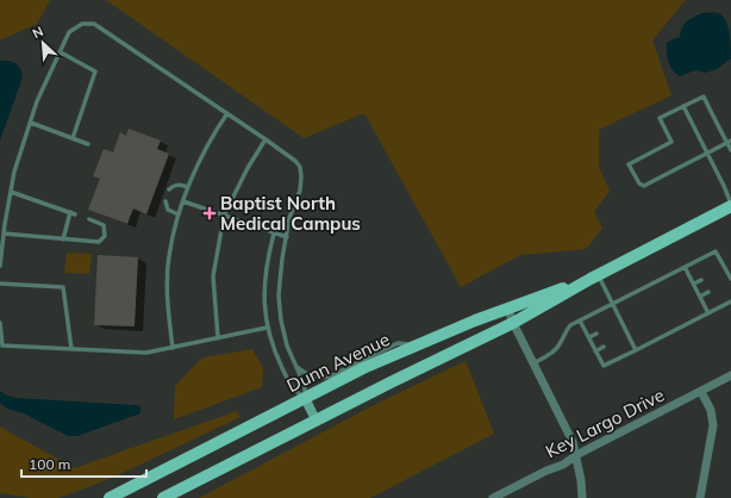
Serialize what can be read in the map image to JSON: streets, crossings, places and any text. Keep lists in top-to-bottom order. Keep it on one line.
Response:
{"streets":{"main road":["Dunn Avenue"],"street":["Key Largo Drive"]},"places":{"health":["Baptist North Medical Campus"]},"scale_bar":"100 m","north":"top left"}
